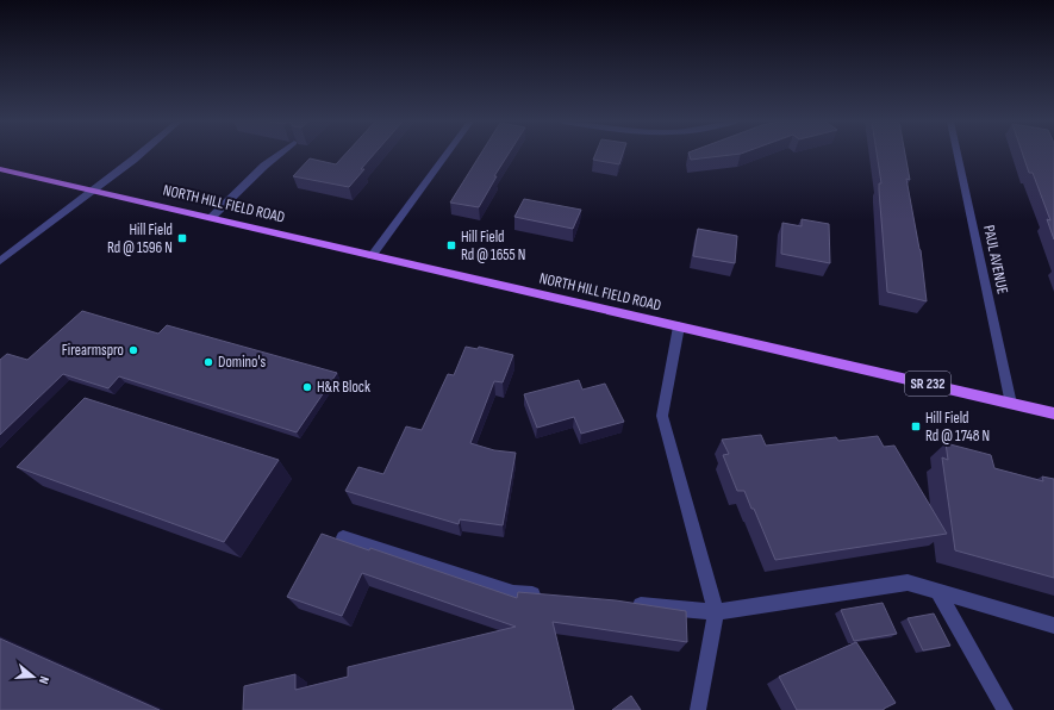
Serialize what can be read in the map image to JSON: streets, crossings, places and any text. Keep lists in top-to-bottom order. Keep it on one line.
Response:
{"streets":{"main road":["NORTH HILL FIELD ROAD","SR 232"],"street":["PAUL AVENUE"]},"crossings":[["NORTH HILL FIELD ROAD","PAUL AVENUE"]],"places":{"transit":["Hill Field Rd @ 1596 N","Hill Field Rd @ 1655 N","Hill Field Rd @ 1748 N"],"other":["Firearmspro","Domino's","H&R Block"]},"north":"right"}
